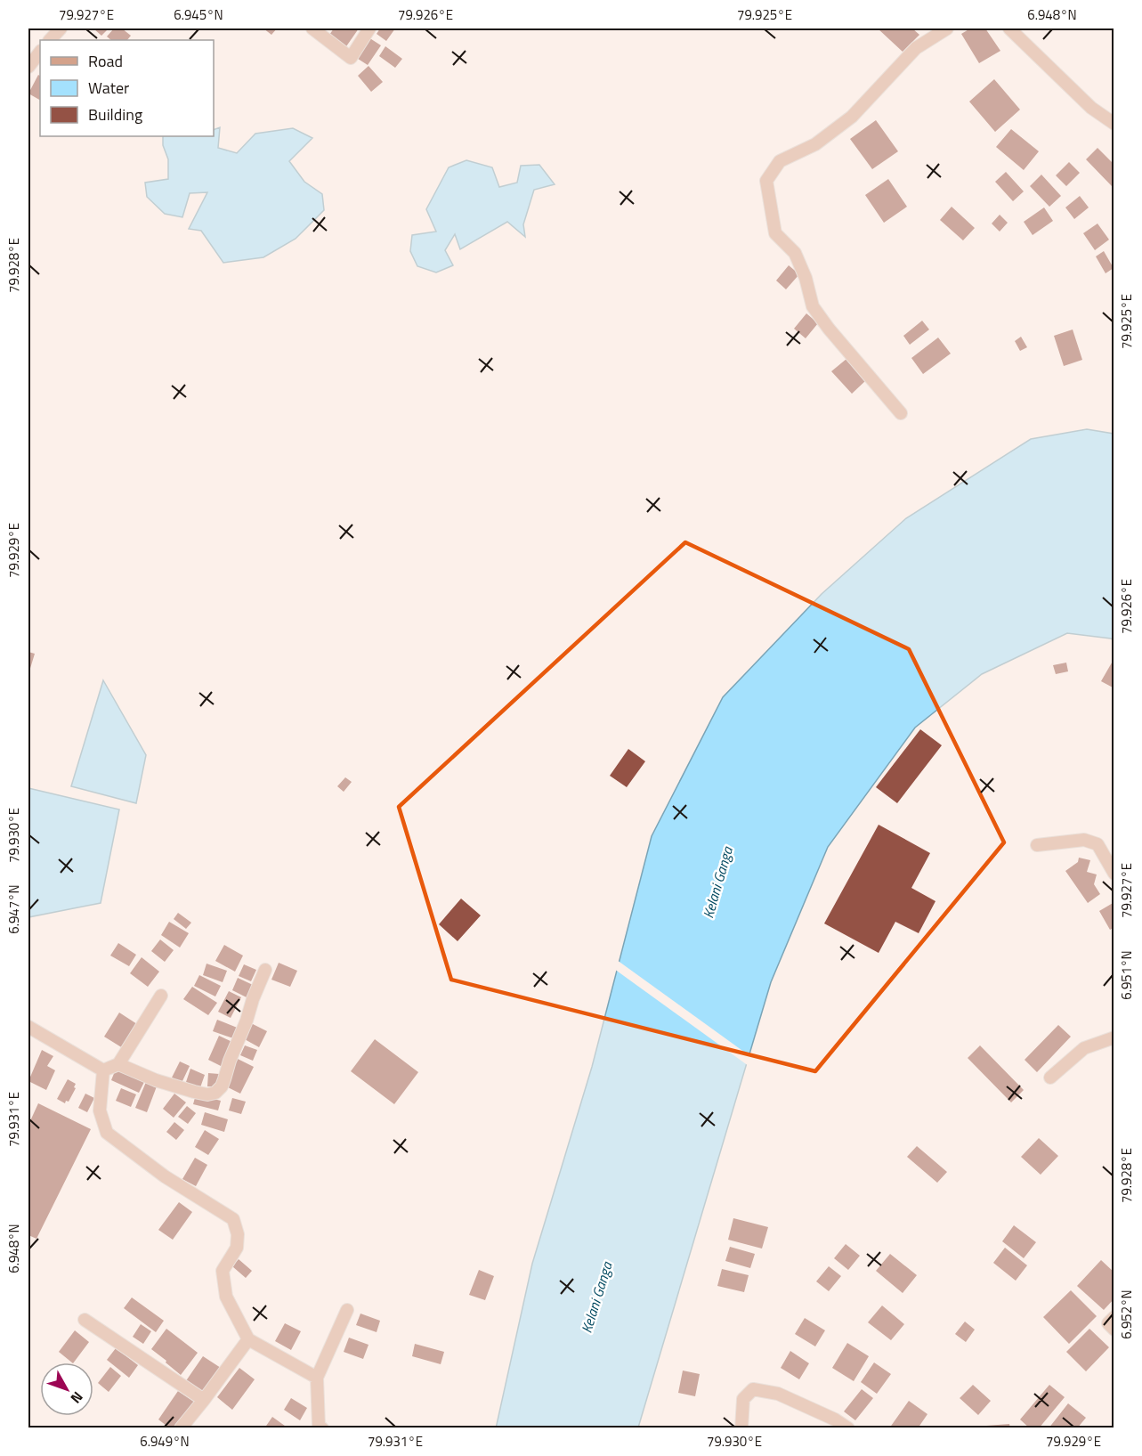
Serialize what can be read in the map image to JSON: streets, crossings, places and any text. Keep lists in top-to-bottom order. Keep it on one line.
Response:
{"water":["Kelani Ganga"],"legend":["Road","Water","Building"],"north":"bottom right","coordinates":["79.927°E","6.945°N","79.926°E","79.925°E","6.948°N","79.928°E","79.929°E","79.930°E","6.947°N","6.951°N","79.931°E","6.952°N","6.949°N"]}
